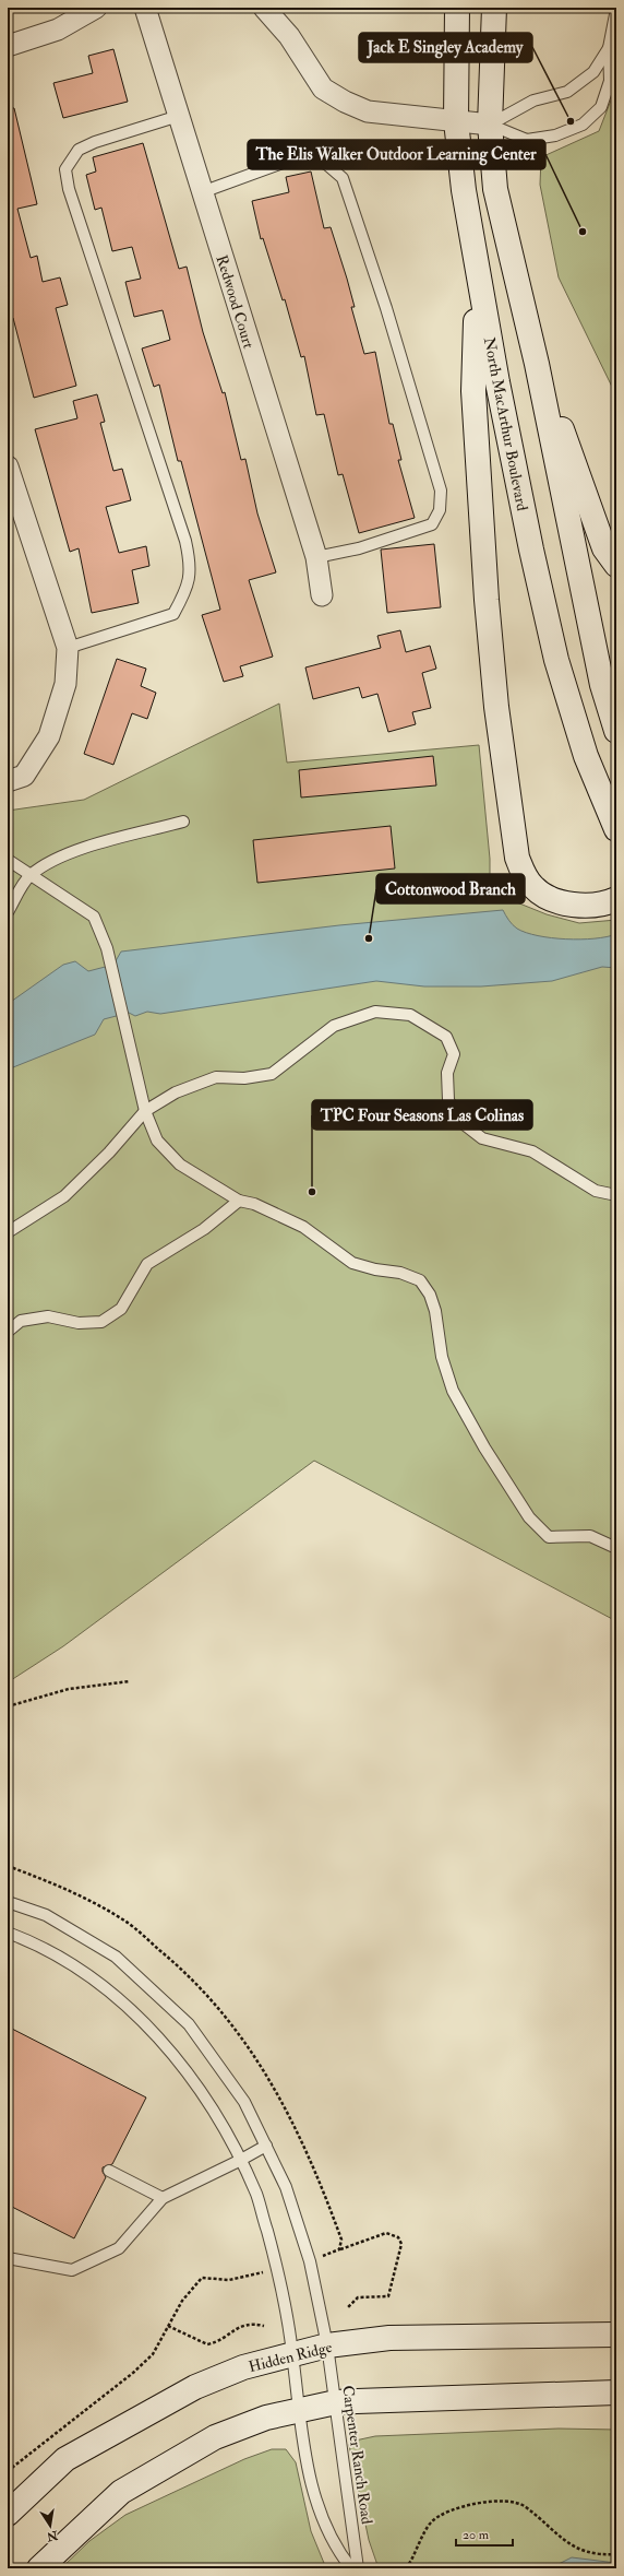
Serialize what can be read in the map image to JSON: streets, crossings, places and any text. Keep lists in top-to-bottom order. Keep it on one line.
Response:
{"streets":{"main road":["North MacArthur Boulevard","Hidden Ridge"],"street":["Redwood Court"],"lane":["Carpenter Ranch Road"]},"crossings":[["Hidden Ridge","Carpenter Ranch Road"]],"places":["Jack E Singley Academy","The Elis Walker Outdoor Learning Center","Cottonwood Branch","TPC Four Seasons Las Colinas"],"scale_bar":"20 m","north":"bottom"}
